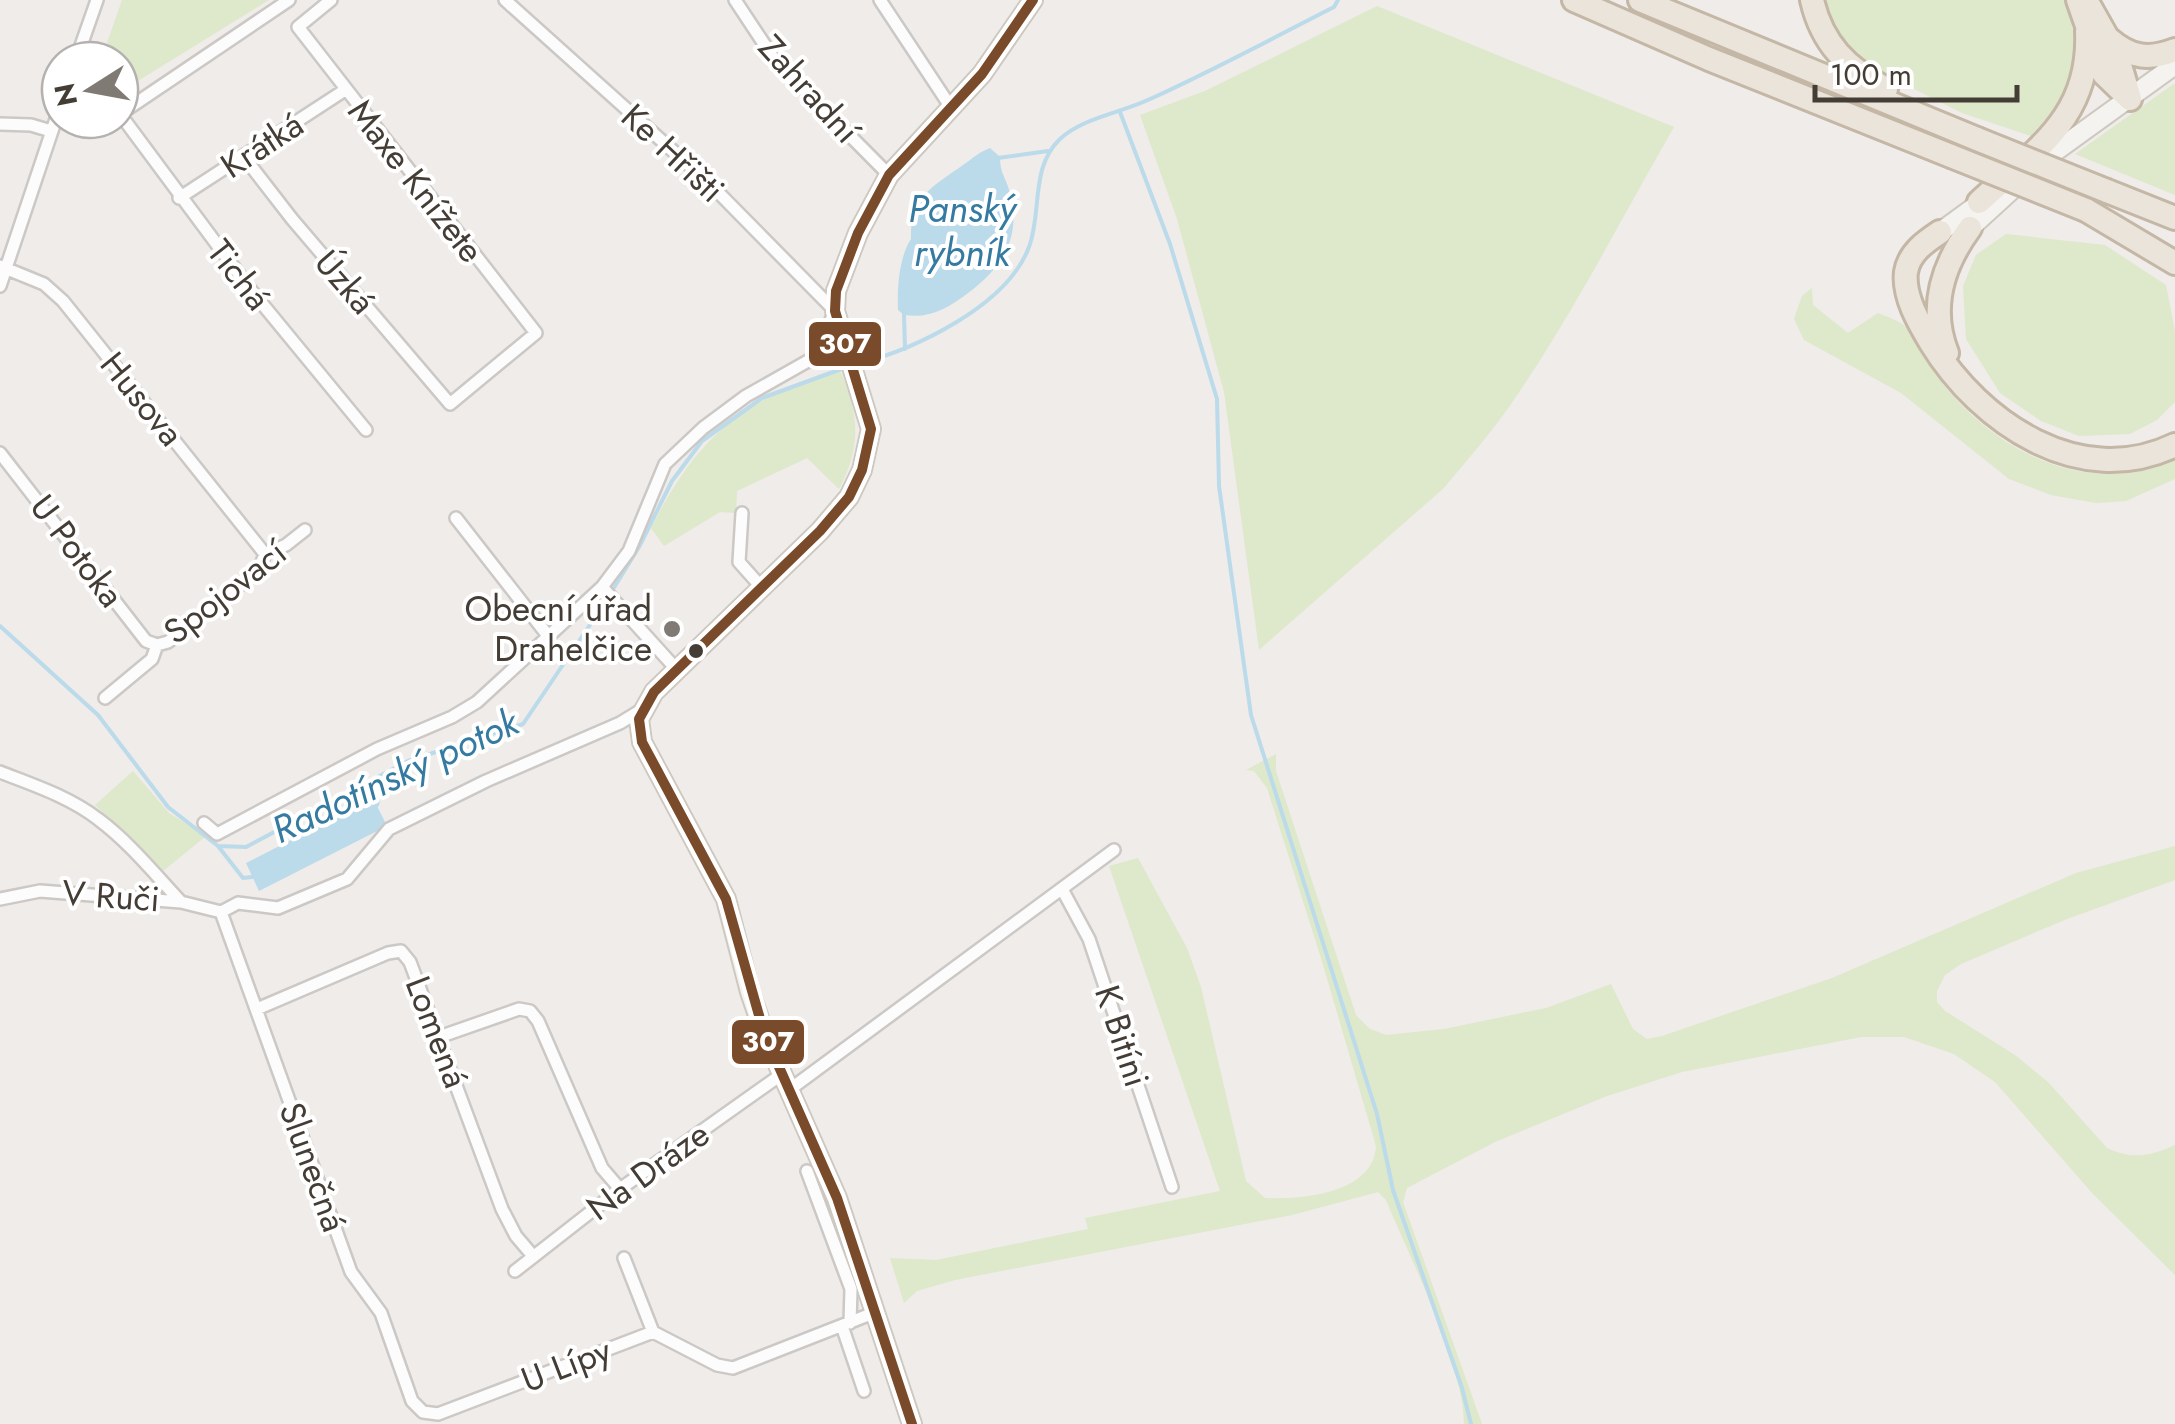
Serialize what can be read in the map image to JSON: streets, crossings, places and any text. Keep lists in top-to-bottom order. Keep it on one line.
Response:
{"streets":{"street":["Zahradní","Krátká","Ke Hřišti","Maxe Knížete","Tichá","Úzká","Husova","U Potoka","Spojovací","V Ruči","Lomená","K Bitíni","Slunečná","Na Dráze","U Lípy"]},"crossings":[["Krátká","Maxe Knížete"],["Krátká","Tichá"],["Krátká","Úzká"],["Maxe Knížete","Úzká"],["Husova","Spojovací"],["U Potoka","Spojovací"],["V Ruči","Slunečná"],["Lomená","Slunečná"],["Lomená","Na Dráze"],["K Bitíni","Na Dráze"],["Slunečná","U Lípy"]],"water":["Panský rybník","Radotínský potok"],"places":["Obecní úřad Drahelčice"],"lines":["transit line 307"],"scale_bar":"100 m","north":"left"}
